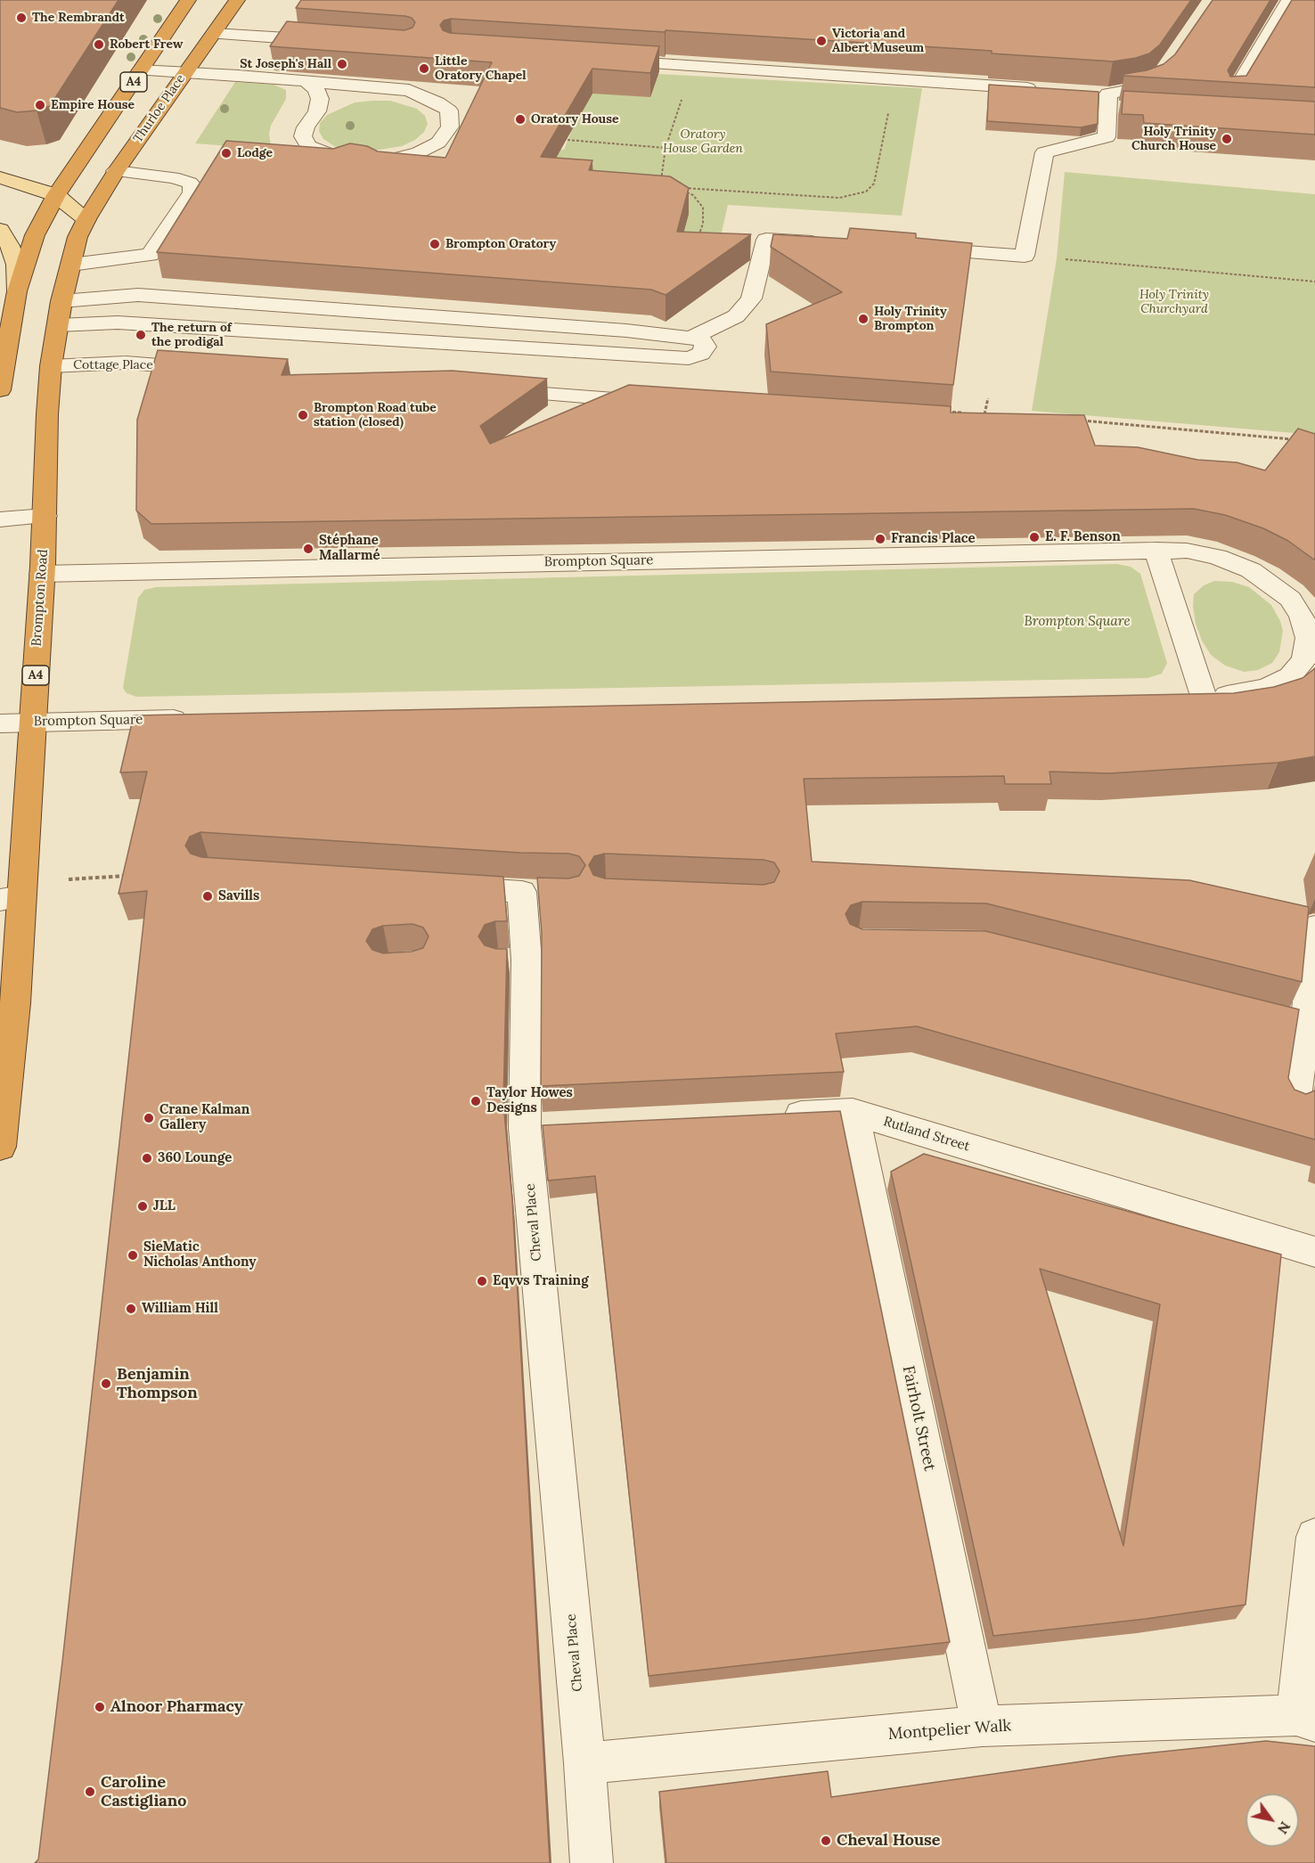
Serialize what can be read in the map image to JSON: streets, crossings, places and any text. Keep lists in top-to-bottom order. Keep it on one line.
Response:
{"streets":{"highway":["A4","Thurloe Place","Brompton Road"],"street":["Cottage Place","Brompton Square","Rutland Street","Cheval Place","Fairholt Street","Montpelier Walk"]},"crossings":[["Thurloe Place","Brompton Road"],["Cottage Place","Brompton Road"],["Brompton Square","Brompton Road"],["Rutland Street","Fairholt Street"],["Cheval Place","Montpelier Walk"],["Fairholt Street","Montpelier Walk"]],"parks":["Oratory House Garden","Holy Trinity Churchyard","Brompton Square"],"places":["The Rembrandt","Victoria and Albert Museum","Robert Frew","St Joseph's Hall","Little Oratory Chapel","Empire House","Oratory House","Holy Trinity Church House","Lodge","Brompton Oratory","Holy Trinity Brompton","The return of the prodigal","Brompton Road tube station (closed)","E. F. Benson","Francis Place","Stéphane Mallarmé","Savills","Taylor Howes Designs","Crane Kalman Gallery","360 Lounge","JLL","SieMatic Nicholas Anthony","Eqvvs Training","William Hill","Benjamin Thompson","Alnoor Pharmacy","Caroline Castigliano","Cheval House"],"north":"bottom right"}
